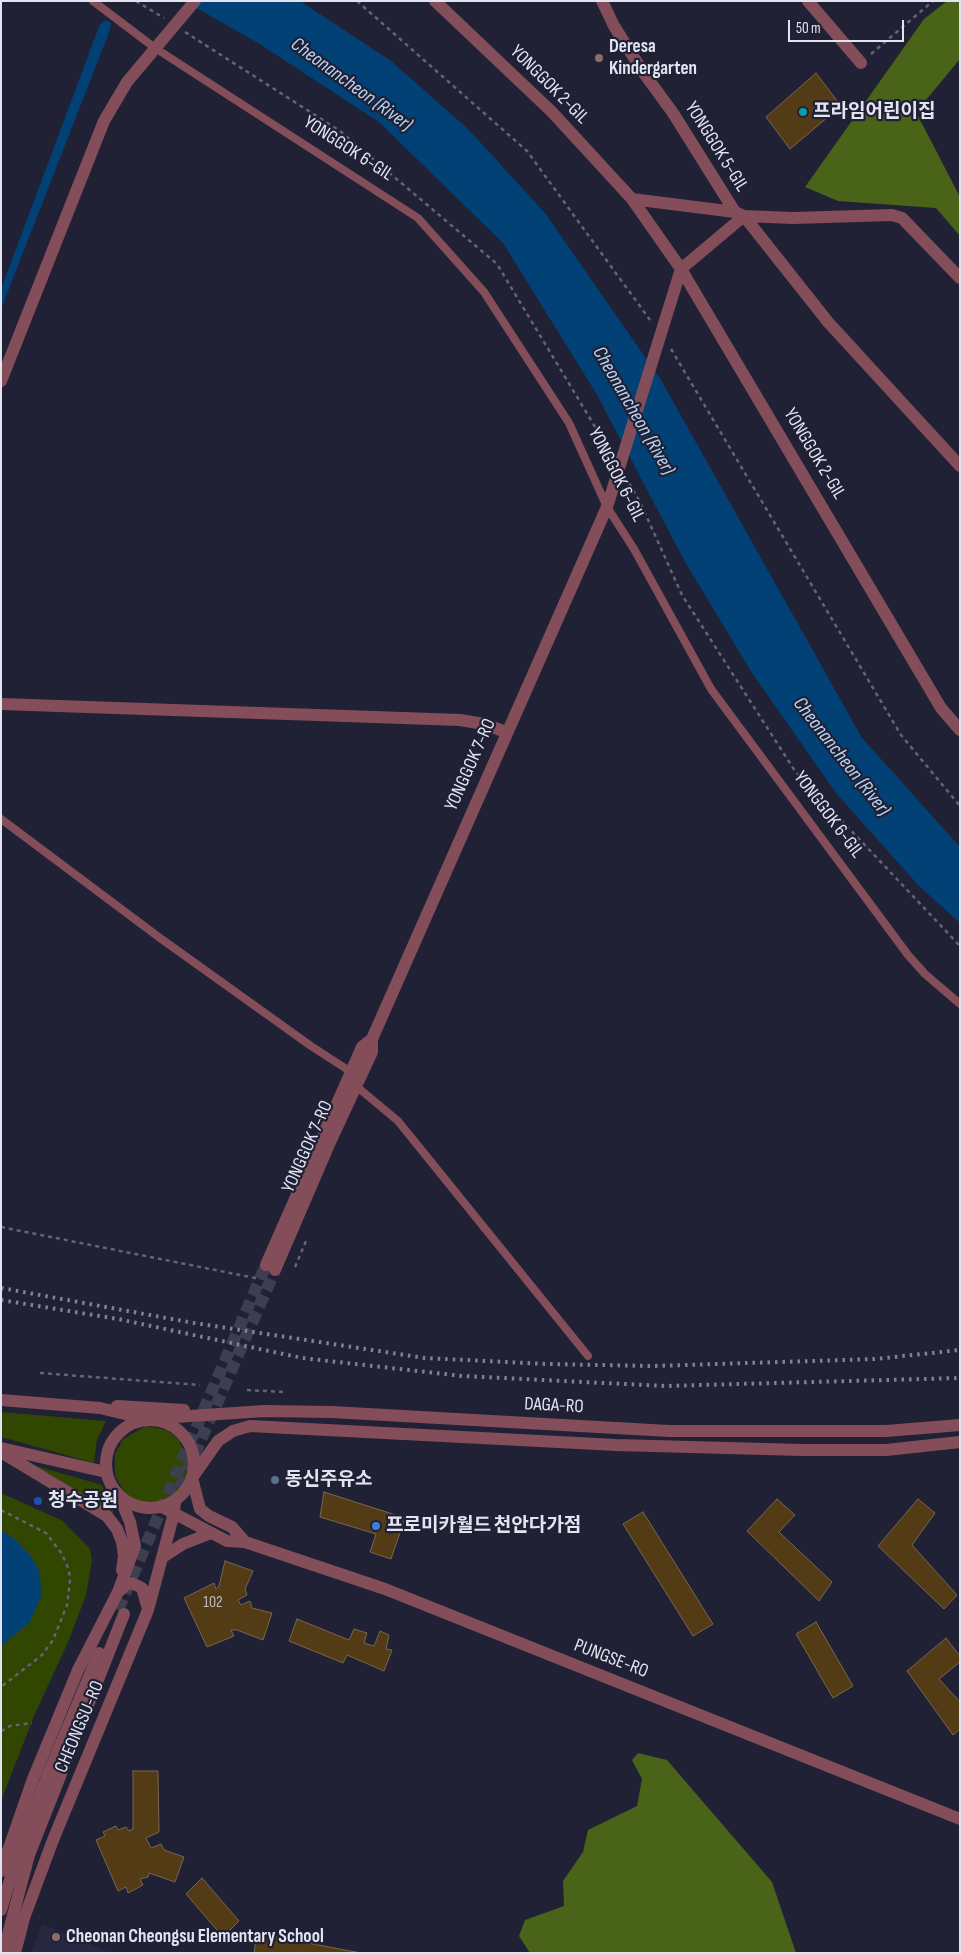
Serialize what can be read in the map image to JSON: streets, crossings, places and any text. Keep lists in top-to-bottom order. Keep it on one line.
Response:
{"streets":{"street":["YONGGOK 2-GIL","YONGGOK 5-GIL","YONGGOK 7-RO","DAGA-RO","PUNGSE-RO","CHEONGSU-RO"],"lane":["YONGGOK 6-GIL"]},"crossings":[["YONGGOK 2-GIL","YONGGOK 7-RO"],["YONGGOK 6-GIL","YONGGOK 7-RO"],["DAGA-RO","PUNGSE-RO"],["DAGA-RO","CHEONGSU-RO"],["PUNGSE-RO","CHEONGSU-RO"]],"water":["Cheonancheon (River)"],"places":["Deresa Kindergarten","프라임어린이집","동신주유소","청수공원","프로미카월드 천안다가점","Cheonan Cheongsu Elementary School"],"house_numbers":["102"],"scale_bar":"50 m"}
